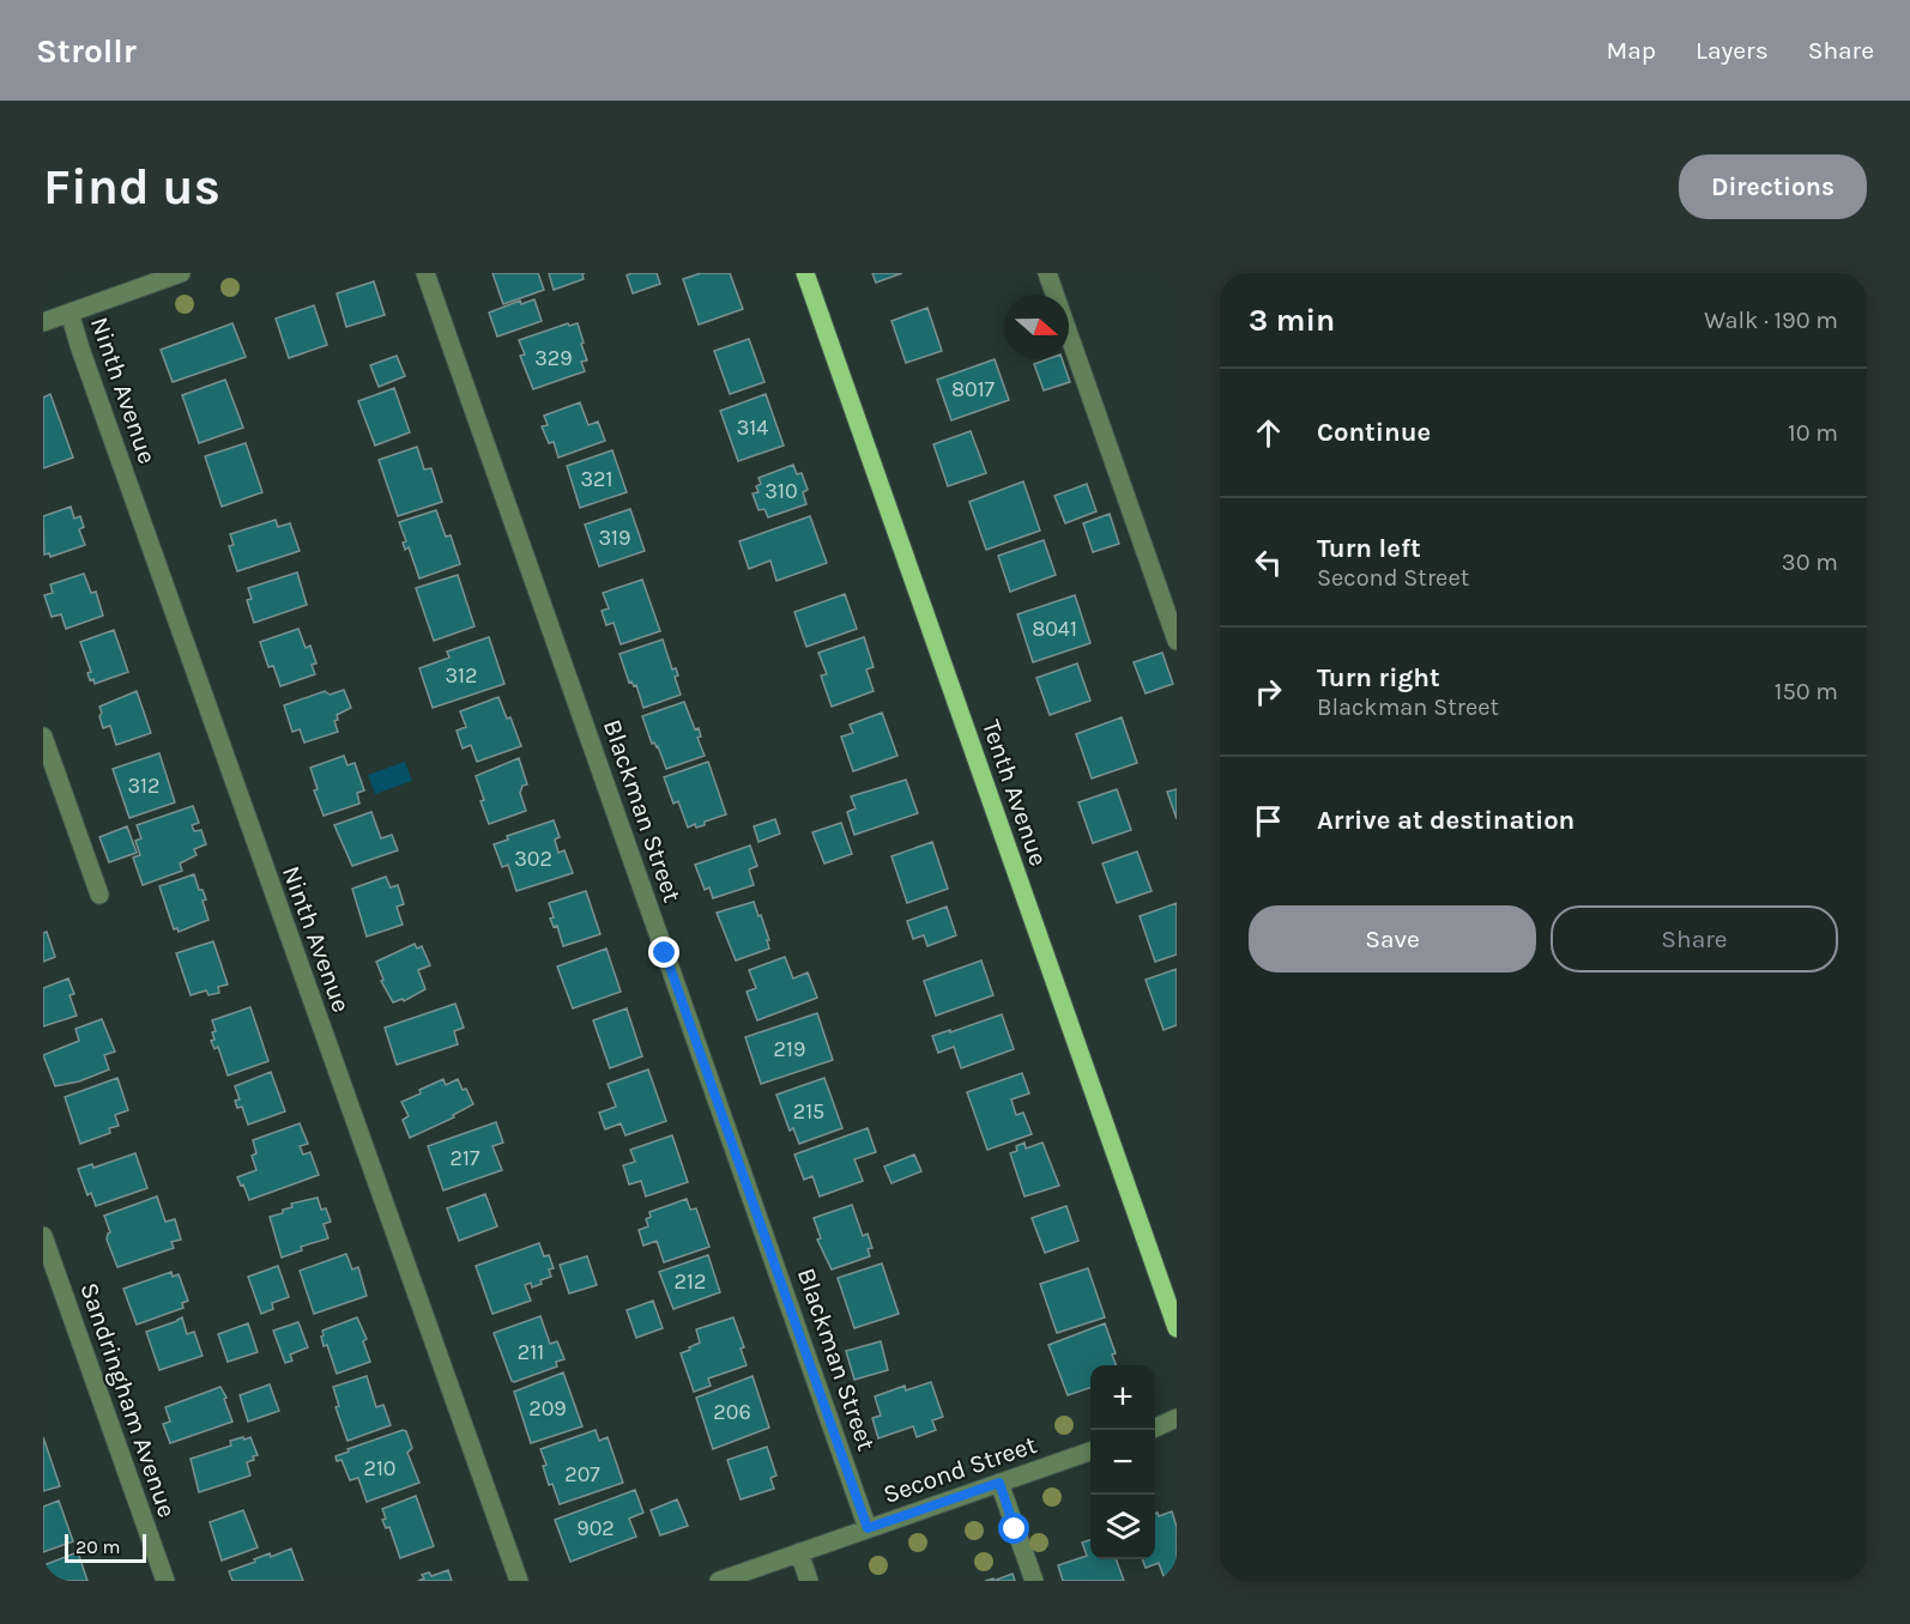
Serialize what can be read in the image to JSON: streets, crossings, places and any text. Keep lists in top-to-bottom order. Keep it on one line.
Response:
{"streets":{"main road":["Tenth Avenue"],"street":["Ninth Avenue","Blackman Street","Sandringham Avenue","Second Street"]},"crossings":[["Blackman Street","Second Street"]],"house_numbers":["329","8017","314","321","310","319","8041","312","312","302","219","215","217","212","211","209","206","210","207","902"],"scale_bar":"20 m","north":"right","page":{"header":"Strollr","nav":["Map","Layers","Share"],"buttons":["Directions",["Save","Share"]],"title":"Find us","heading":["3 min","Walk · 190 m"],"list":[["Continue","10 m"],["Turn left","Second Street","30 m"],["Turn right","Blackman Street","150 m"],"Arrive at destination"],"map_buttons":["+","−"],"scale":"20 m"}}
